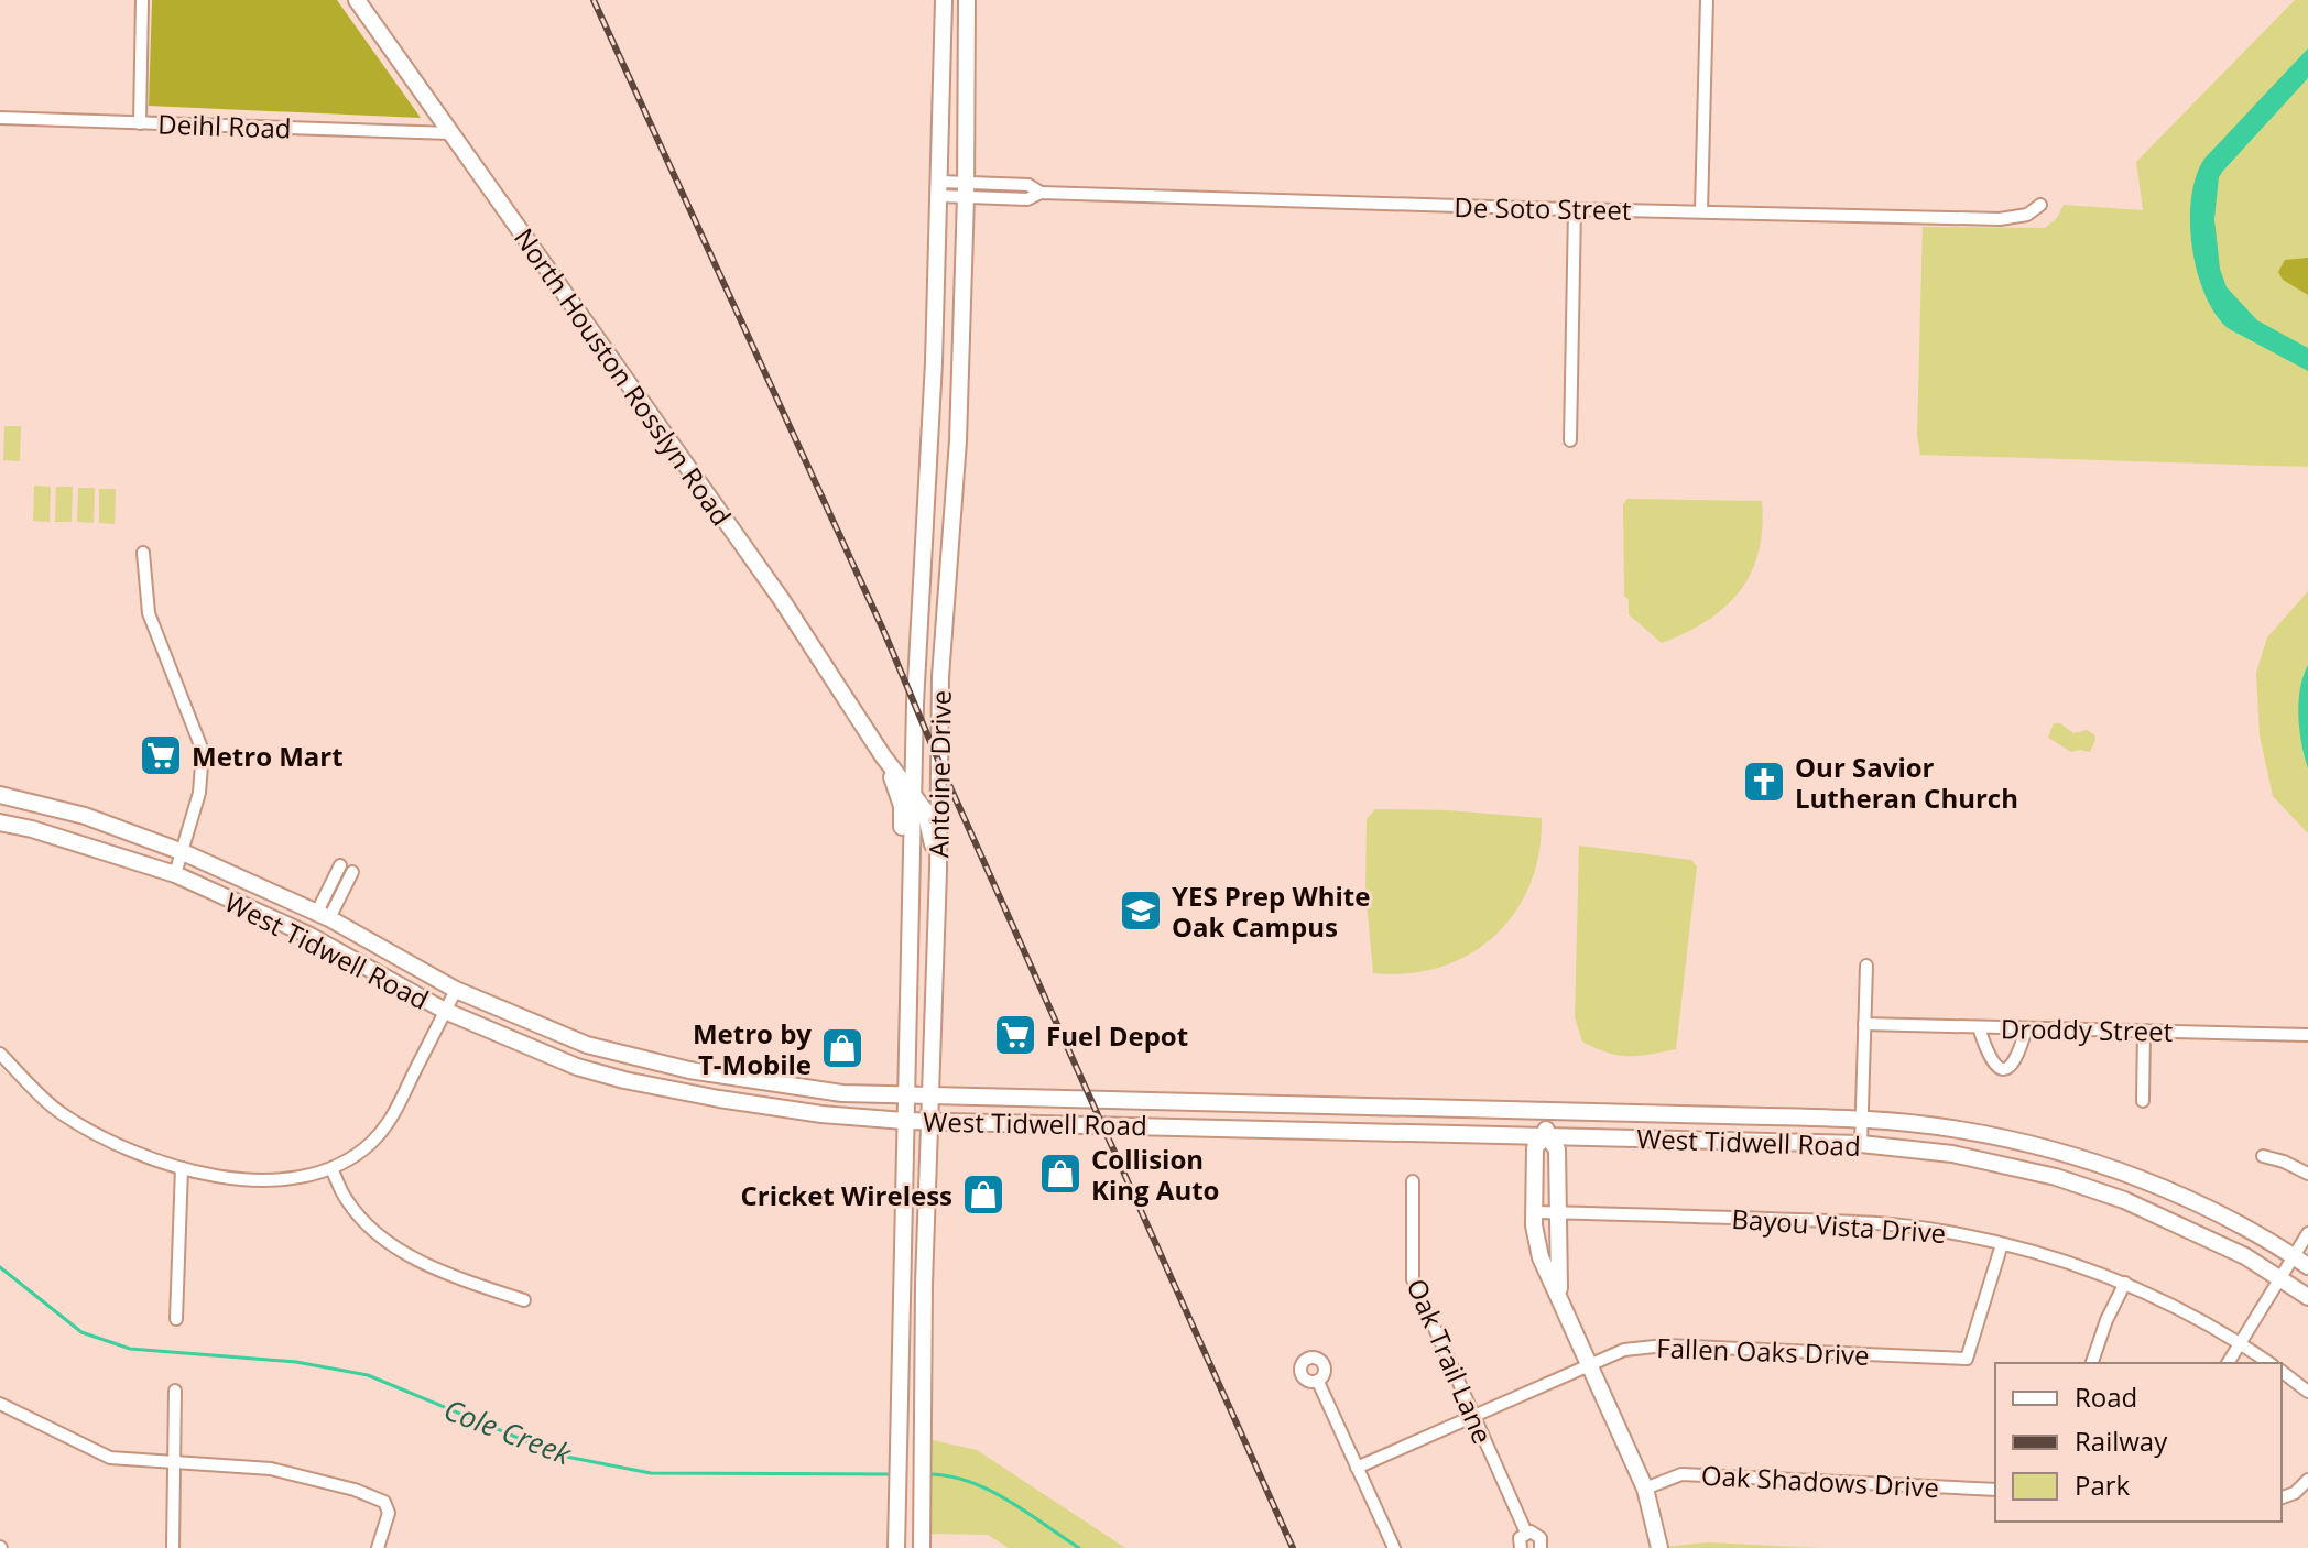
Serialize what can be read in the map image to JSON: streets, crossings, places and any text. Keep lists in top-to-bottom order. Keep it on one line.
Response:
{"streets":{"main road":["North Houston Rosslyn Road","Antoine Drive","West Tidwell Road"],"street":["Deihl Road","De Soto Street","Droddy Street","Bayou Vista Drive","Fallen Oaks Drive","Oak Trail Lane","Oak Shadows Drive"]},"crossings":[["Deihl Road","North Houston Rosslyn Road"],["De Soto Street","Antoine Drive"],["North Houston Rosslyn Road","Antoine Drive"],["Antoine Drive","West Tidwell Road"],["Bayou Vista Drive","Fallen Oaks Drive"],["Fallen Oaks Drive","Oak Trail Lane"]],"water":["Cole Creek"],"places":{"supermarket":["Metro Mart","Fuel Depot"],"church":["Our Savior Lutheran Church"],"school or university":["YES Prep White Oak Campus"],"shop":["Metro by T-Mobile","Collision King Auto","Cricket Wireless"]},"legend":["Road","Railway","Park"]}
